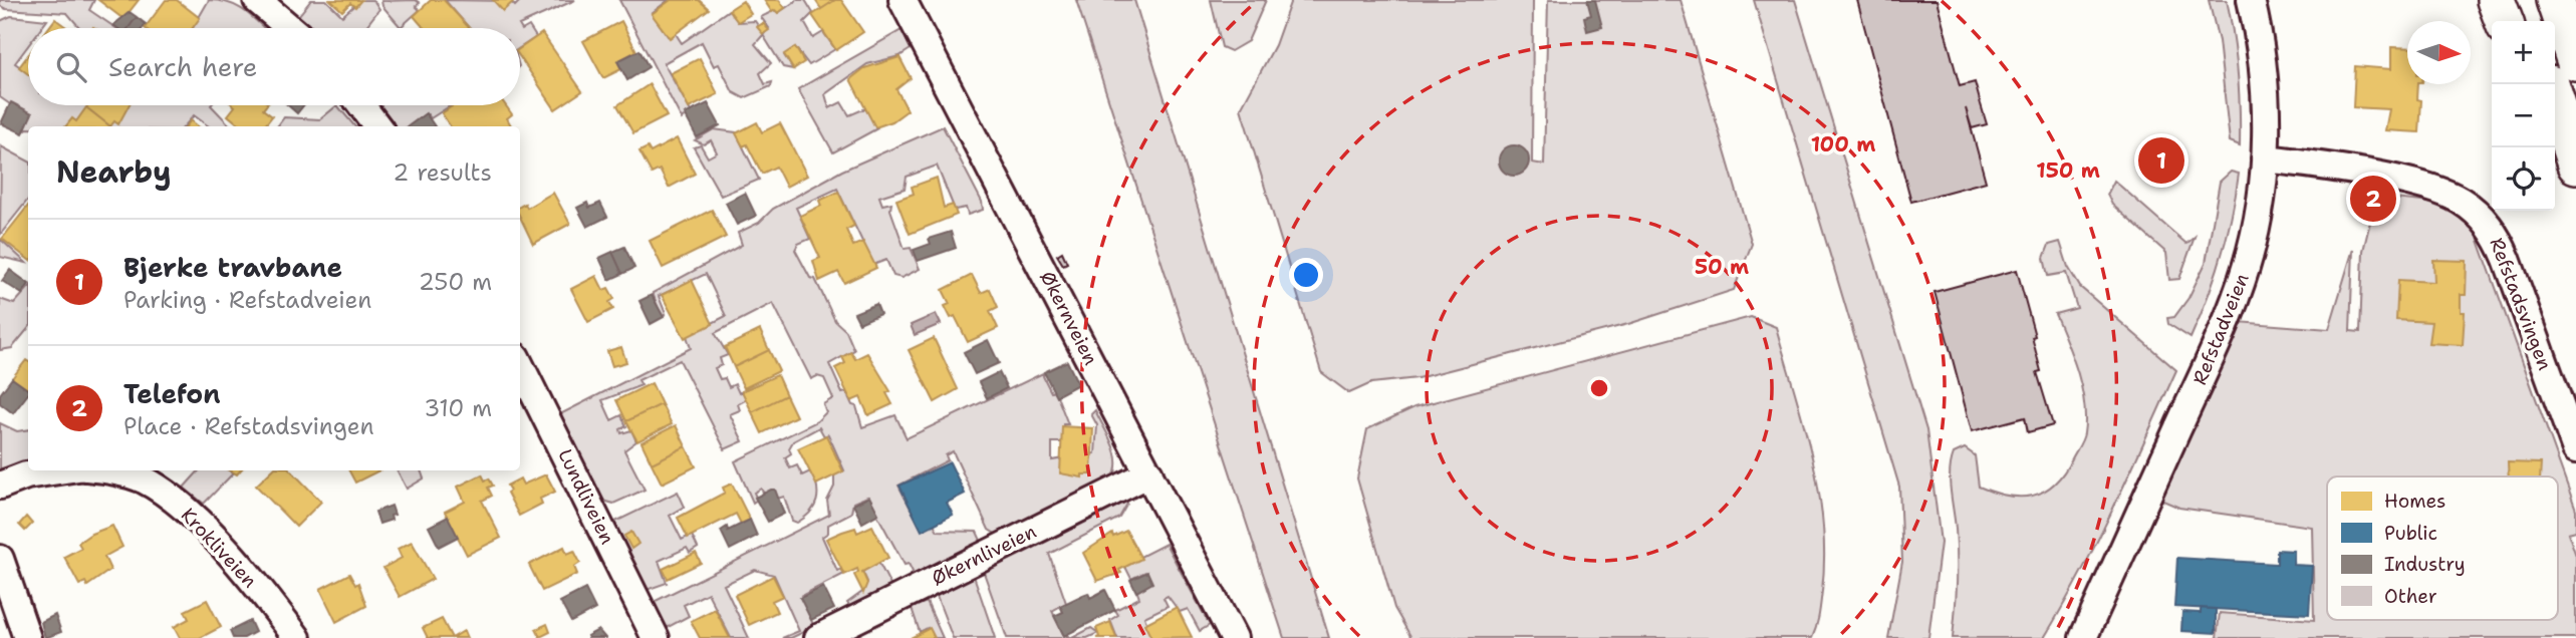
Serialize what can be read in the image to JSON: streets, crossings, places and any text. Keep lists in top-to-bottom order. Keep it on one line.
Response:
{"streets":{"street":["Refstadsvingen","Økernveien","Refstadveien","Lundliveien","Krokliveien","Økernliveien"]},"crossings":[["Refstadsvingen","Refstadveien"],["Økernveien","Økernliveien"]],"legend":["Homes","Public","Industry","Other"],"north":"right","page":{"map_buttons":["+","−"],"search":"Search here","heading":["Nearby","2 results"],"pins":["1","2"],"list":[{"mark":"1","name":"Bjerke travbane","note":"Parking · Refstadveien","value":"250 m"},{"mark":"2","name":"Telefon","note":"Place · Refstadsvingen","value":"310 m"}]},"rings":["100 m","150 m","50 m"]}
